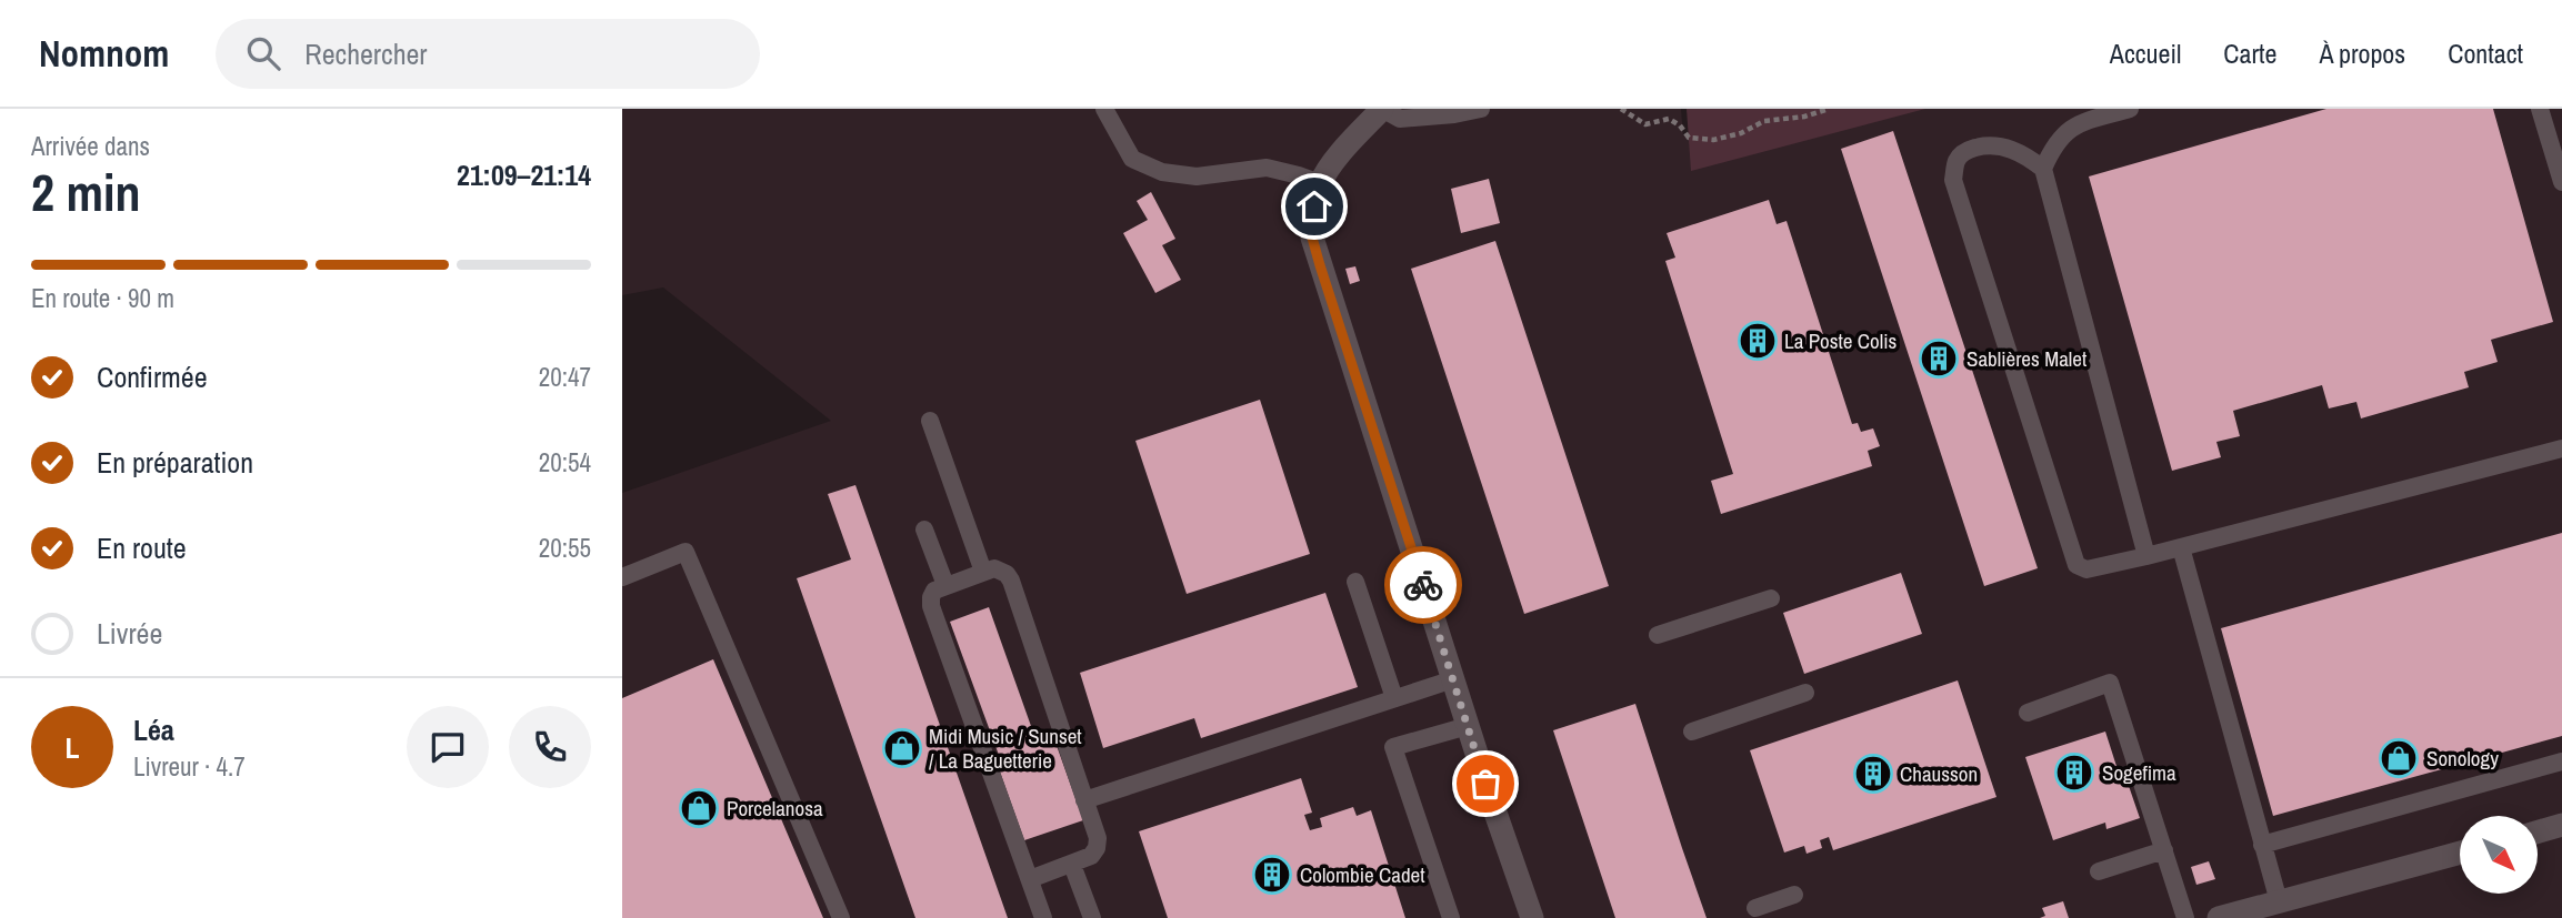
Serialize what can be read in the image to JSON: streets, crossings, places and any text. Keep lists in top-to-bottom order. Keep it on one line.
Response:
{"places":{"building":["La Poste Colis","Sablières Malet","Sogefima","Chausson","Colombie Cadet"],"shop":["Midi Music / Sunset / La Baguetterie","Sonology","Porcelanosa"]},"north":"bottom right","page":{"header":"Nomnom","search":"Rechercher","nav":["Accueil","Carte","À propos","Contact"],"heading":["2 min","Arrivée dans","21:09–21:14"],"panel":["Léa","Livreur · 4.7"],"bar":"En route · 90 m","list":[["Confirmée","20:47"],["En préparation","20:54"],["En route","20:55"],"Livrée"],"round":"L"}}
